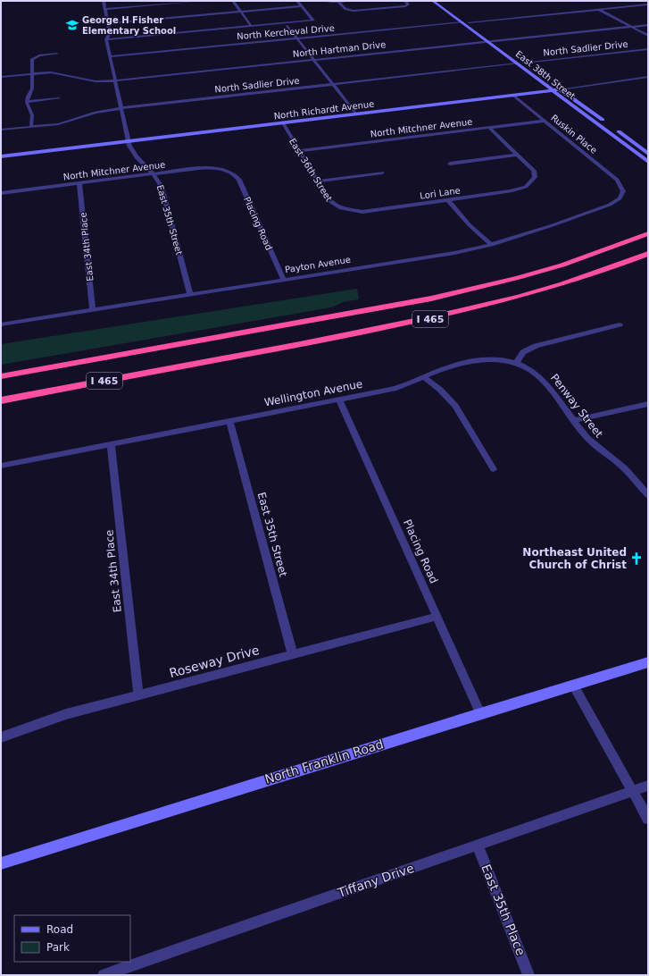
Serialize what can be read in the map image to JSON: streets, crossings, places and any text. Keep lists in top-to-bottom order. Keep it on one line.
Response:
{"streets":{"highway":["I 465"],"main road":["East 38th Street","North Richardt Avenue","North Franklin Road"],"street":["North Kercheval Drive","North Sadlier Drive","North Hartman Drive","North Mitchner Avenue","Ruskin Place","East 36th Street","Lori Lane","East 35th Street","Placing Road","East 34th Place","Payton Avenue","Wellington Avenue","Penway Street","Roseway Drive","Tiffany Drive","East 35th Place"]},"crossings":[["North Kercheval Drive","East 38th Street"],["North Kercheval Drive","East 35th Street"],["North Sadlier Drive","East 38th Street"],["North Sadlier Drive","East 35th Street"],["North Hartman Drive","East 38th Street"],["North Hartman Drive","East 35th Street"],["East 38th Street","North Richardt Avenue"],["North Richardt Avenue","Ruskin Place"],["North Richardt Avenue","East 36th Street"],["North Richardt Avenue","East 35th Street"],["North Mitchner Avenue","Ruskin Place"],["North Mitchner Avenue","East 36th Street"],["North Mitchner Avenue","East 35th Street"],["North Mitchner Avenue","Placing Road"],["North Mitchner Avenue","East 34th Place"],["Ruskin Place","Payton Avenue"],["East 36th Street","Lori Lane"],["East 35th Street","Payton Avenue"],["East 35th Street","Wellington Avenue"],["East 35th Street","Roseway Drive"],["Placing Road","Payton Avenue"],["Placing Road","Wellington Avenue"],["Placing Road","Roseway Drive"],["Placing Road","North Franklin Road"],["East 34th Place","Payton Avenue"],["East 34th Place","Wellington Avenue"],["East 34th Place","Roseway Drive"],["Wellington Avenue","Penway Street"],["Tiffany Drive","East 35th Place"]],"places":{"school or university":["George H Fisher Elementary School"],"church":["Northeast United Church of Christ"]},"legend":["Road","Park"]}
